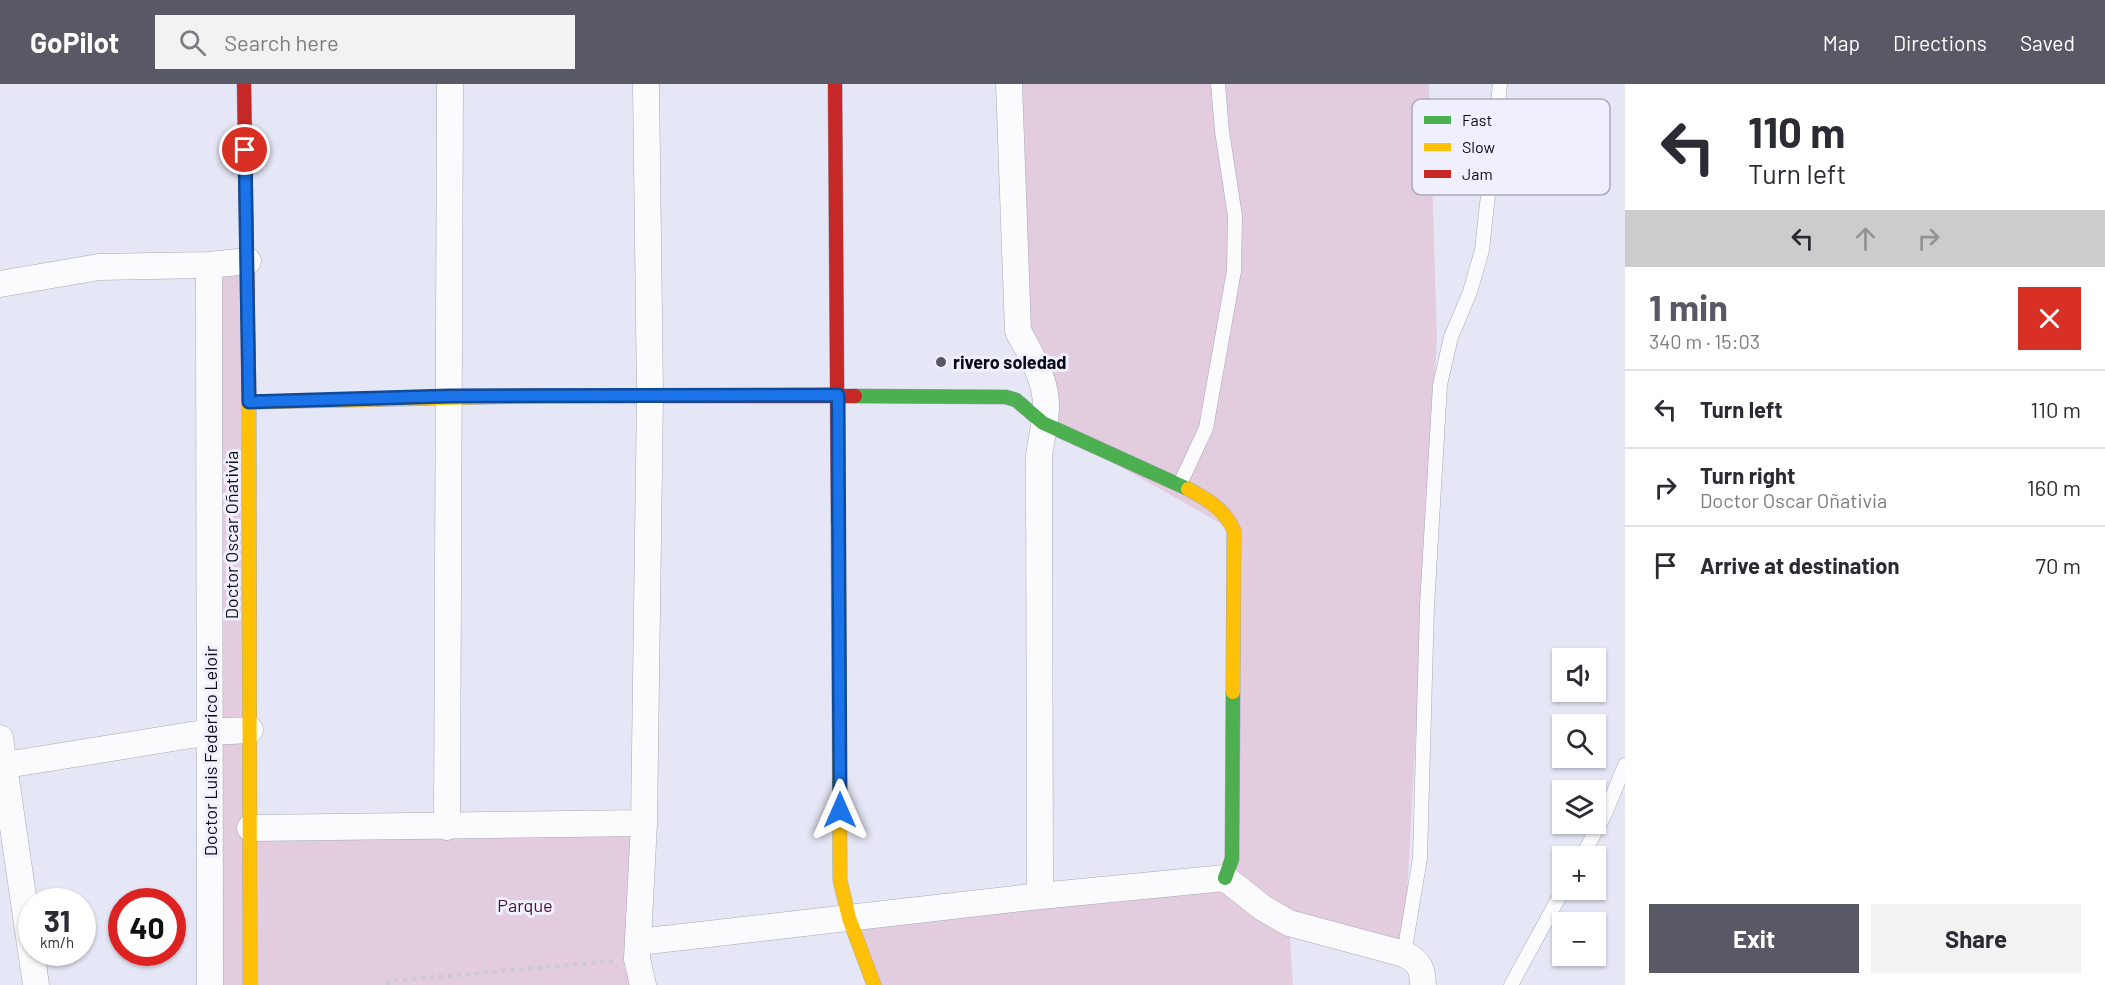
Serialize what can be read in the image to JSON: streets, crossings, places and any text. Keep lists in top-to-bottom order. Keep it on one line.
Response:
{"streets":{"street":["Doctor Oscar Oñativia","Doctor Luis Federico Leloir"]},"parks":["Parque"],"places":["rivero soledad"],"legend":["Fast","Slow","Jam"],"page":{"header":"GoPilot","search":"Search here","nav":["Map","Directions","Saved"],"turn":["110 m","Turn left"],"heading":["1 min","340 m · 15:03"],"list":[{"name":"Turn left","value":"110 m"},{"name":"Turn right","note":"Doctor Oscar Oñativia","value":"160 m"},{"name":"Arrive at destination","value":"70 m"}],"map_buttons":["+","−"],"speed":"31 km/h","limit":"40","buttons":["Exit","Share"]}}
